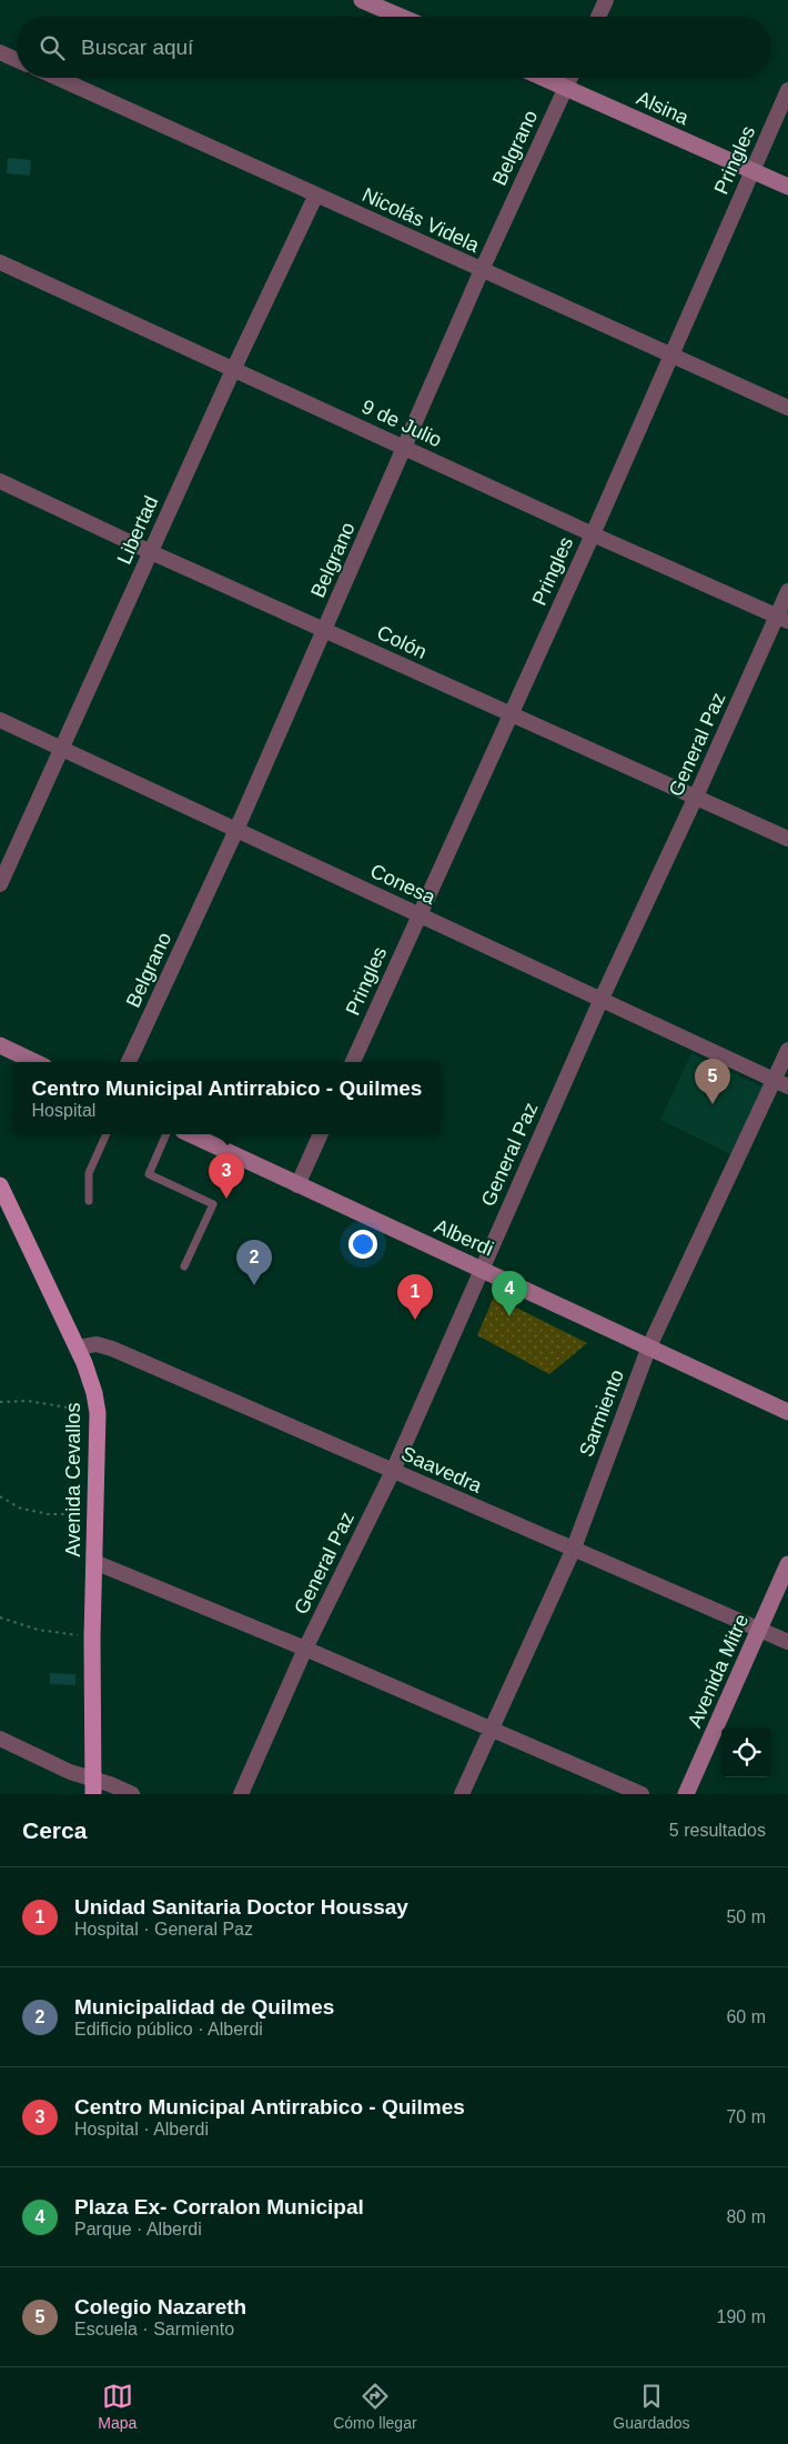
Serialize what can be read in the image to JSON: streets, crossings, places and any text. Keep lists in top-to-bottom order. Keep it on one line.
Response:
{"streets":{"main road":["Avenida Cevallos"],"street":["Alsina","Belgrano","Pringles","Nicolás Videla","9 de Julio","Libertad","Colón","General Paz","Conesa","Alberdi","Sarmiento","Saavedra","Avenida Mitre"]},"crossings":[["Alsina","Belgrano"],["Alsina","Pringles"],["Belgrano","Nicolás Videla"],["Belgrano","9 de Julio"],["Belgrano","Colón"],["Belgrano","Conesa"],["Pringles","Nicolás Videla"],["Pringles","9 de Julio"],["Pringles","Colón"],["Pringles","Conesa"],["Nicolás Videla","Libertad"],["9 de Julio","Libertad"],["9 de Julio","General Paz"],["Libertad","Colón"],["Libertad","Conesa"],["Colón","General Paz"],["General Paz","Conesa"],["General Paz","Alberdi"],["General Paz","Saavedra"],["Conesa","Sarmiento"],["Alberdi","Sarmiento"],["Sarmiento","Saavedra"],["Saavedra","Avenida Cevallos"],["Saavedra","Avenida Mitre"]],"page":{"search":"Buscar aquí","pins":["5","3","2","4","1"],"popup":["Centro Municipal Antirrabico - Quilmes","Hospital"],"heading":["Cerca","5 resultados"],"list":[{"mark":"1","name":"Unidad Sanitaria Doctor Houssay","note":"Hospital · General Paz","value":"50 m"},{"mark":"2","name":"Municipalidad de Quilmes","note":"Edificio público · Alberdi","value":"60 m"},{"mark":"3","name":"Centro Municipal Antirrabico - Quilmes","note":"Hospital · Alberdi","value":"70 m"},{"mark":"4","name":"Plaza Ex- Corralon Municipal","note":"Parque · Alberdi","value":"80 m"},{"mark":"5","name":"Colegio Nazareth","note":"Escuela · Sarmiento","value":"190 m"}],"nav":["Mapa","Cómo llegar","Guardados"]}}
